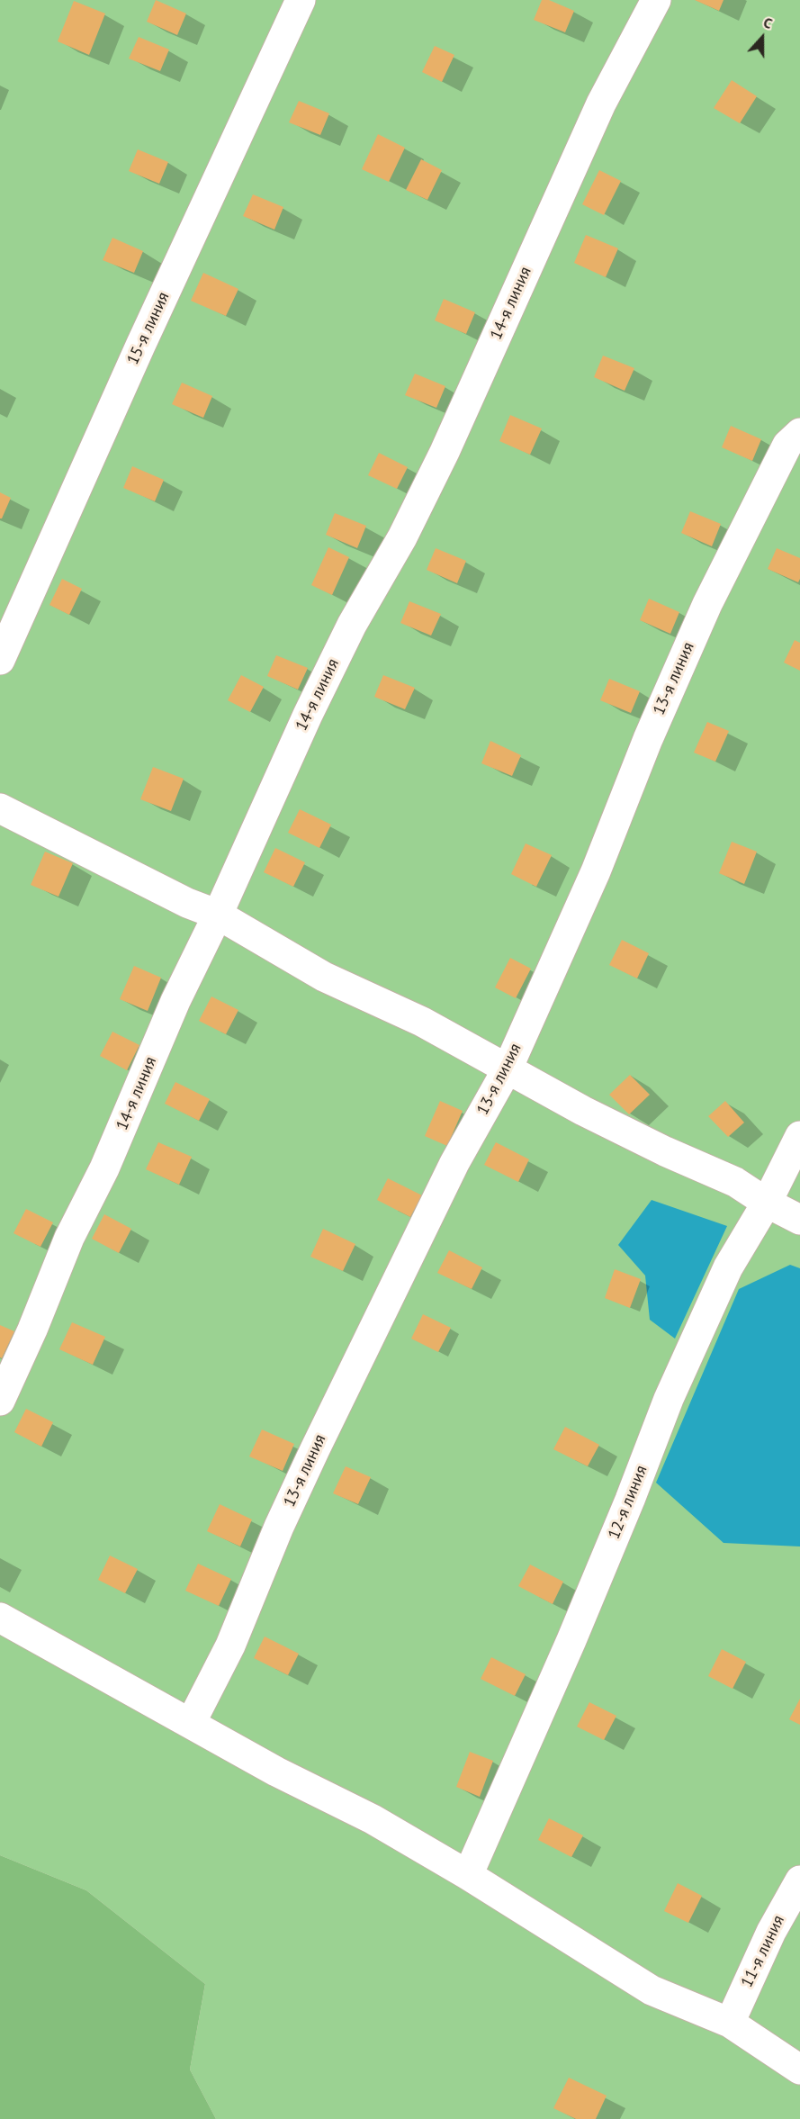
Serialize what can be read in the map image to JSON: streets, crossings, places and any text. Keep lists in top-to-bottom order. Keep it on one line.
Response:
{"streets":{"street":["14-я линия","15-я линия","13-я линия","12-я линия","11-я линия"]},"north":"top"}
